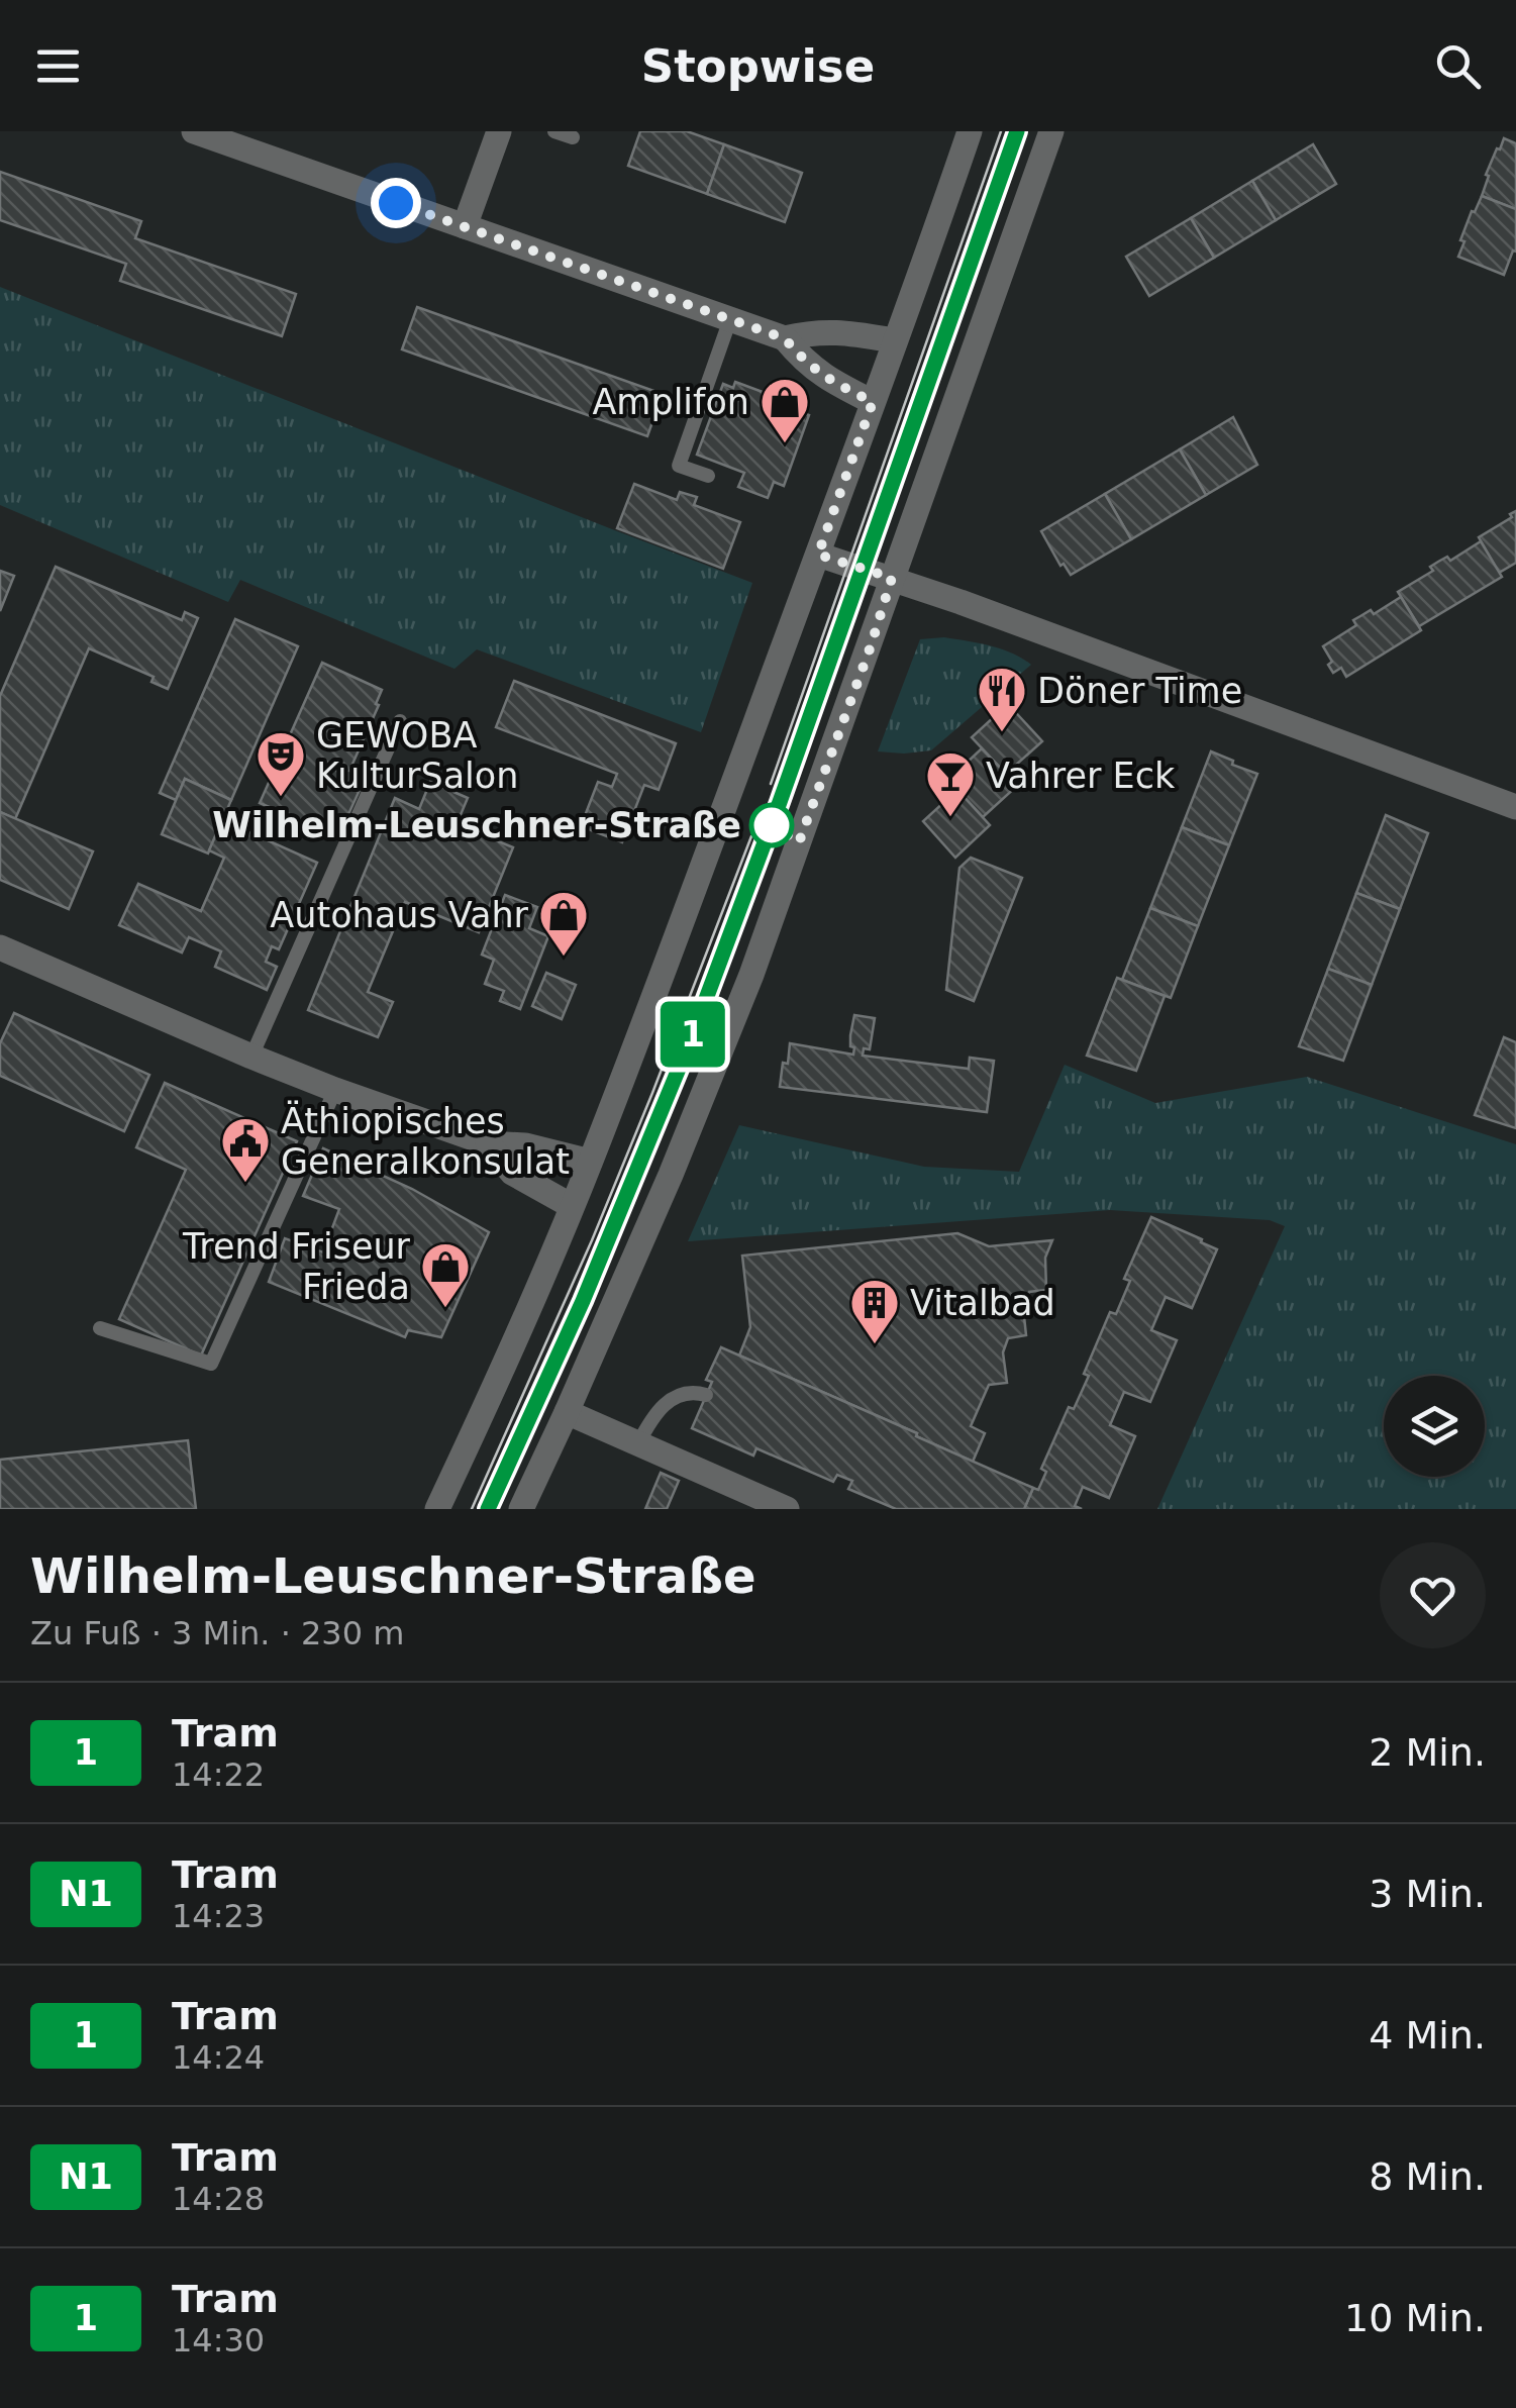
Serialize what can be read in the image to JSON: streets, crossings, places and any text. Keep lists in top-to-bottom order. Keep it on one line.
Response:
{"places":{"shop":["Amplifon","Autohaus Vahr","Trend Friseur Frieda"],"restaurant":["Döner Time"],"theatre":["GEWOBA KulturSalon"],"bar":["Vahrer Eck"],"other":["Wilhelm-Leuschner-Straße"],"public building":["Äthiopisches Generalkonsulat"],"building":["Vitalbad"]},"lines":["tram line 1"],"page":{"header":"Stopwise","on_map":"1","heading":["Wilhelm-Leuschner-Straße","Zu Fuß · 3 Min. · 230 m"],"list":[{"mark":"1","name":"Tram","note":"14:22","value":"2 Min."},{"mark":"N1","name":"Tram","note":"14:23","value":"3 Min."},{"mark":"1","name":"Tram","note":"14:24","value":"4 Min."},{"mark":"N1","name":"Tram","note":"14:28","value":"8 Min."},{"mark":"1","name":"Tram","note":"14:30","value":"10 Min."}]}}
